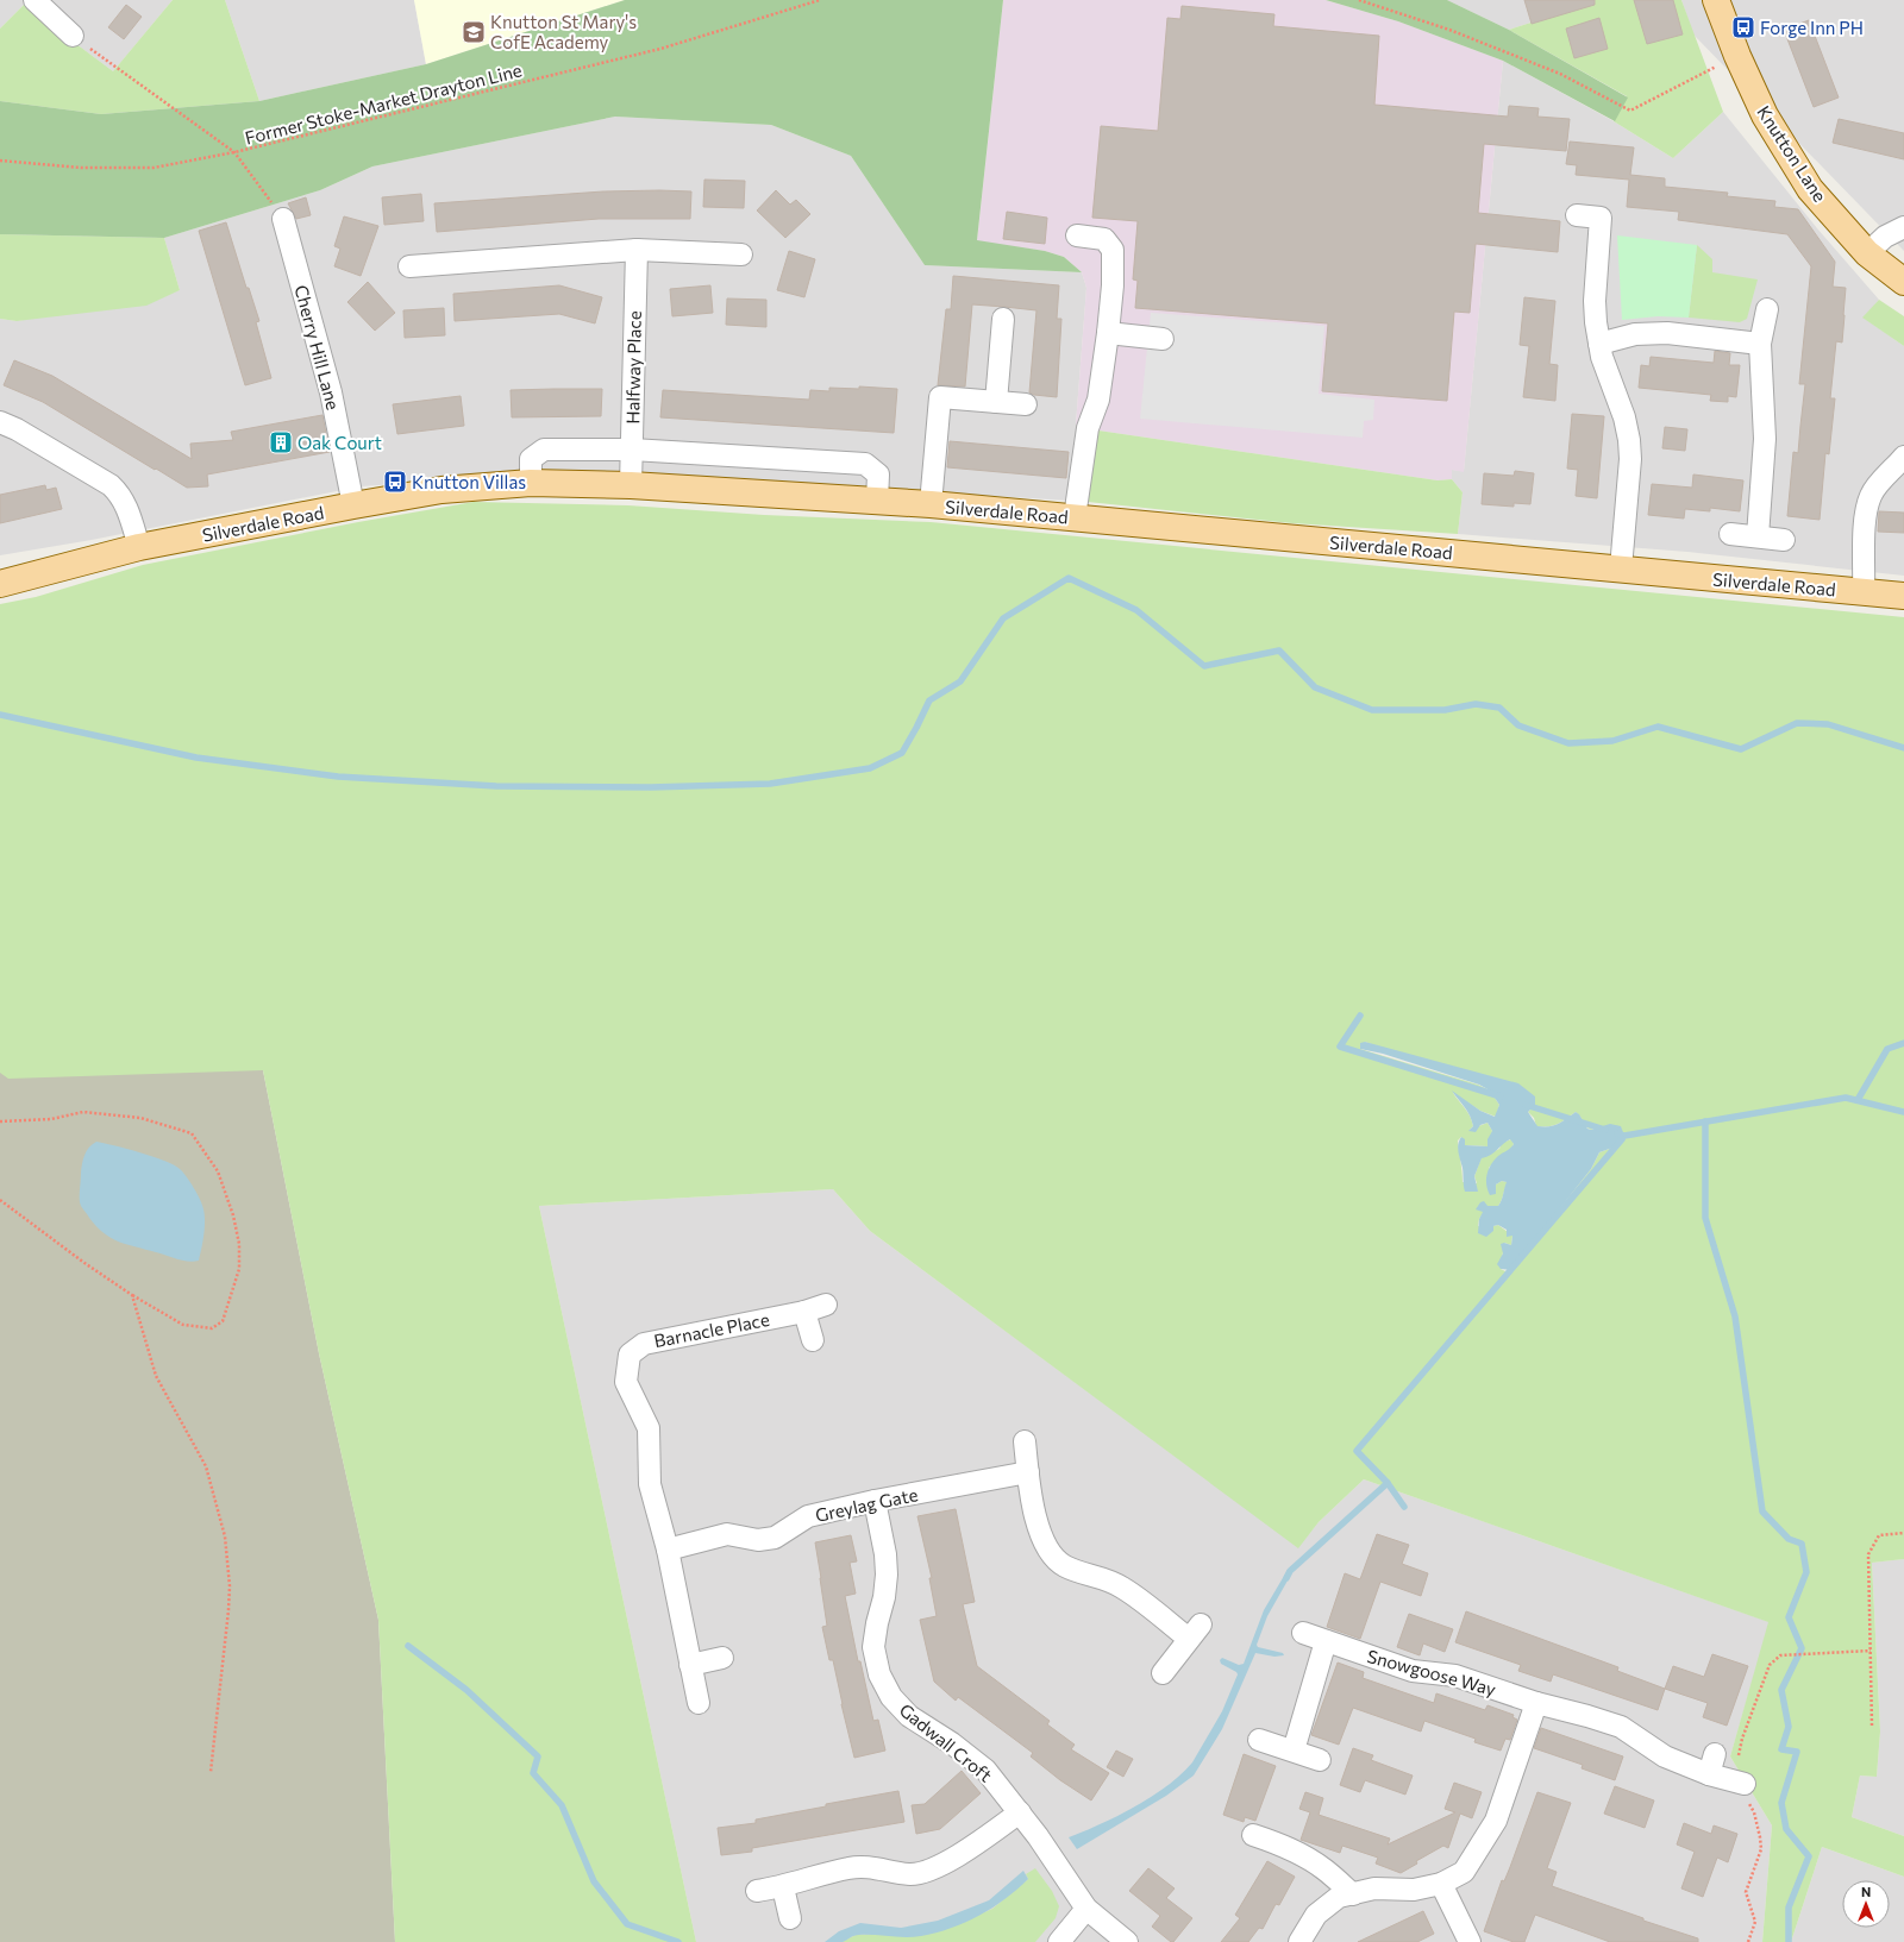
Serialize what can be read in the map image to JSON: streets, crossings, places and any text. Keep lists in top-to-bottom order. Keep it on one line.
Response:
{"streets":{"main road":["Knutton Lane","Silverdale Road"],"street":["Cherry Hill Lane","Halfway Place","Barnacle Place","Greylag Gate","Snowgoose Way","Gadwall Croft"],"path":["Former Stoke-Market Drayton Line"]},"crossings":[["Cherry Hill Lane","Silverdale Road"],["Halfway Place","Silverdale Road"],["Barnacle Place","Greylag Gate"],["Greylag Gate","Gadwall Croft"]],"places":{"bus stop":["Forge Inn PH","Knutton Villas"],"school or university":["Knutton St Mary's CofE Academy"],"building":["Oak Court"]},"north":"top"}
